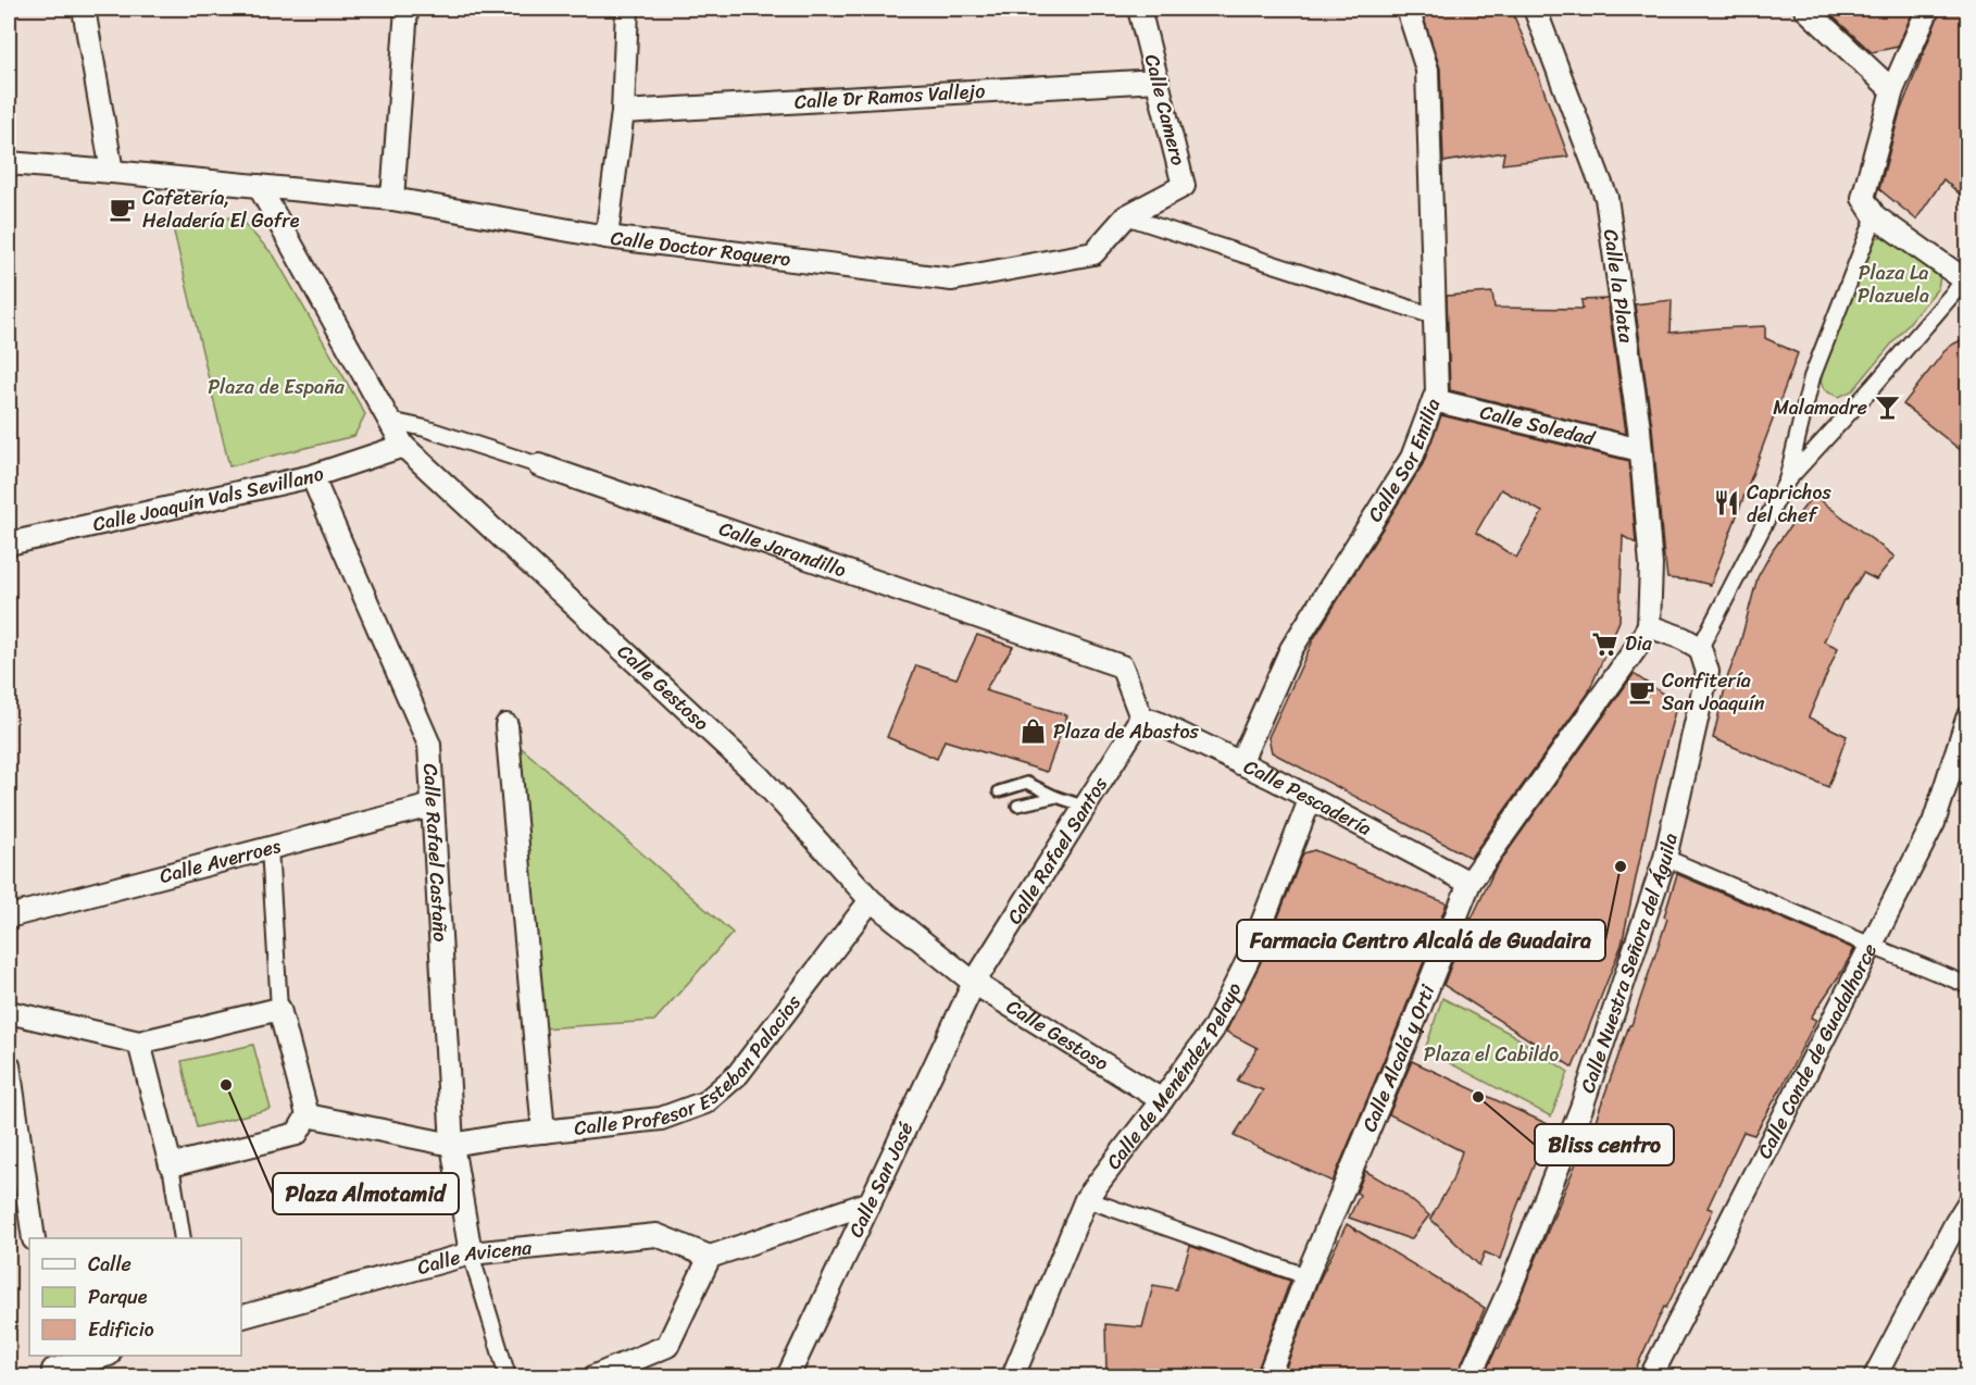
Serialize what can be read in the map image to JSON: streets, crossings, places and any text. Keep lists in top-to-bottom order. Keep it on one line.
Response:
{"streets":{"street":["Calle Dr Ramos Vallejo","Calle Camero","Calle Doctor Roquero","Calle la Plata","Calle Soledad","Calle Sor Emilia","Calle Joaquín Vals Sevillano","Calle Jarandillo","Calle Gestoso","Calle Pescadería","Calle Rafael Santos","Calle Rafael Castaño","Calle Averroes","Calle Nuestra Señora del Águila","Calle Conde de Guadalhorce","Calle Alcalá y Orti","Calle Profesor Esteban Palacios","Calle de Menéndez Pelayo","Calle San José","Calle Avicena"]},"crossings":[["Calle Dr Ramos Vallejo","Calle Camero"],["Calle Camero","Calle Doctor Roquero"],["Calle Doctor Roquero","Calle Gestoso"],["Calle la Plata","Calle Soledad"],["Calle la Plata","Calle Alcalá y Orti"],["Calle Soledad","Calle Sor Emilia"],["Calle Sor Emilia","Calle Pescadería"],["Calle Joaquín Vals Sevillano","Calle Gestoso"],["Calle Joaquín Vals Sevillano","Calle Rafael Castaño"],["Calle Jarandillo","Calle Gestoso"],["Calle Jarandillo","Calle Pescadería"],["Calle Jarandillo","Calle Rafael Santos"],["Calle Gestoso","Calle Rafael Santos"],["Calle Gestoso","Calle Profesor Esteban Palacios"],["Calle Gestoso","Calle de Menéndez Pelayo"],["Calle Gestoso","Calle San José"],["Calle Pescadería","Calle Rafael Santos"],["Calle Pescadería","Calle Alcalá y Orti"],["Calle Pescadería","Calle de Menéndez Pelayo"],["Calle Rafael Santos","Calle San José"],["Calle Rafael Castaño","Calle Averroes"],["Calle Rafael Castaño","Calle Profesor Esteban Palacios"],["Calle Rafael Castaño","Calle Avicena"]],"parks":["Plaza La Plazuela","Plaza de España","Plaza el Cabildo"],"places":{"cafe":["Cafetería, Heladería El Gofre","Confitería San Joaquín"],"bar":["Malamadre"],"restaurant":["Caprichos del chef"],"supermarket":["Dia"],"shop":["Plaza de Abastos"],"other":["Farmacia Centro Alcalá de Guadaira","Plaza Almotamid","Bliss centro"]},"legend":["Calle","Parque","Edificio"]}
